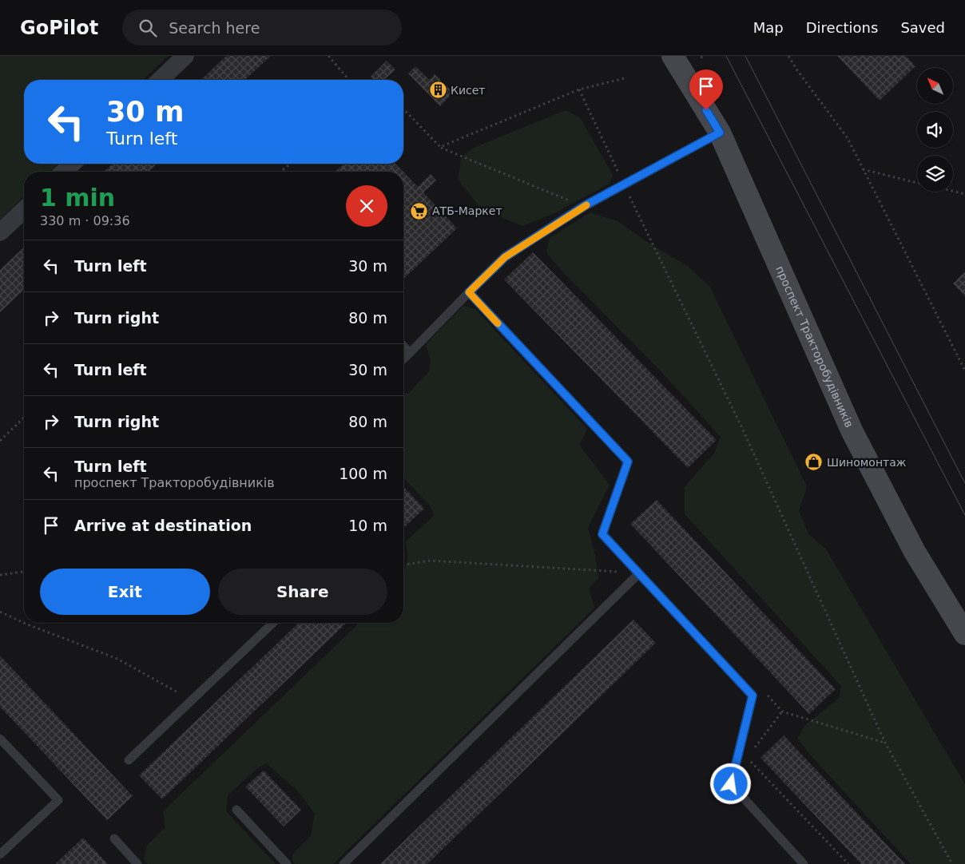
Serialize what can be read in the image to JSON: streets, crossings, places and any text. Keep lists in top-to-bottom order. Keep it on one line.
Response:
{"streets":{"main road":["проспект Тракторобудівників"]},"places":{"building":["Кисет"],"supermarket":["АТБ-Маркет"],"shop":["Шиномонтаж"]},"north":"top left","page":{"header":"GoPilot","search":"Search here","nav":["Map","Directions","Saved"],"turn":["30 m","Turn left"],"heading":["1 min","330 m · 09:36"],"list":[{"name":"Turn left","value":"30 m"},{"name":"Turn right","value":"80 m"},{"name":"Turn left","value":"30 m"},{"name":"Turn right","value":"80 m"},{"name":"Turn left","note":"проспект Тракторобудівників","value":"100 m"},{"name":"Arrive at destination","value":"10 m"}],"buttons":["Exit","Share"]}}
